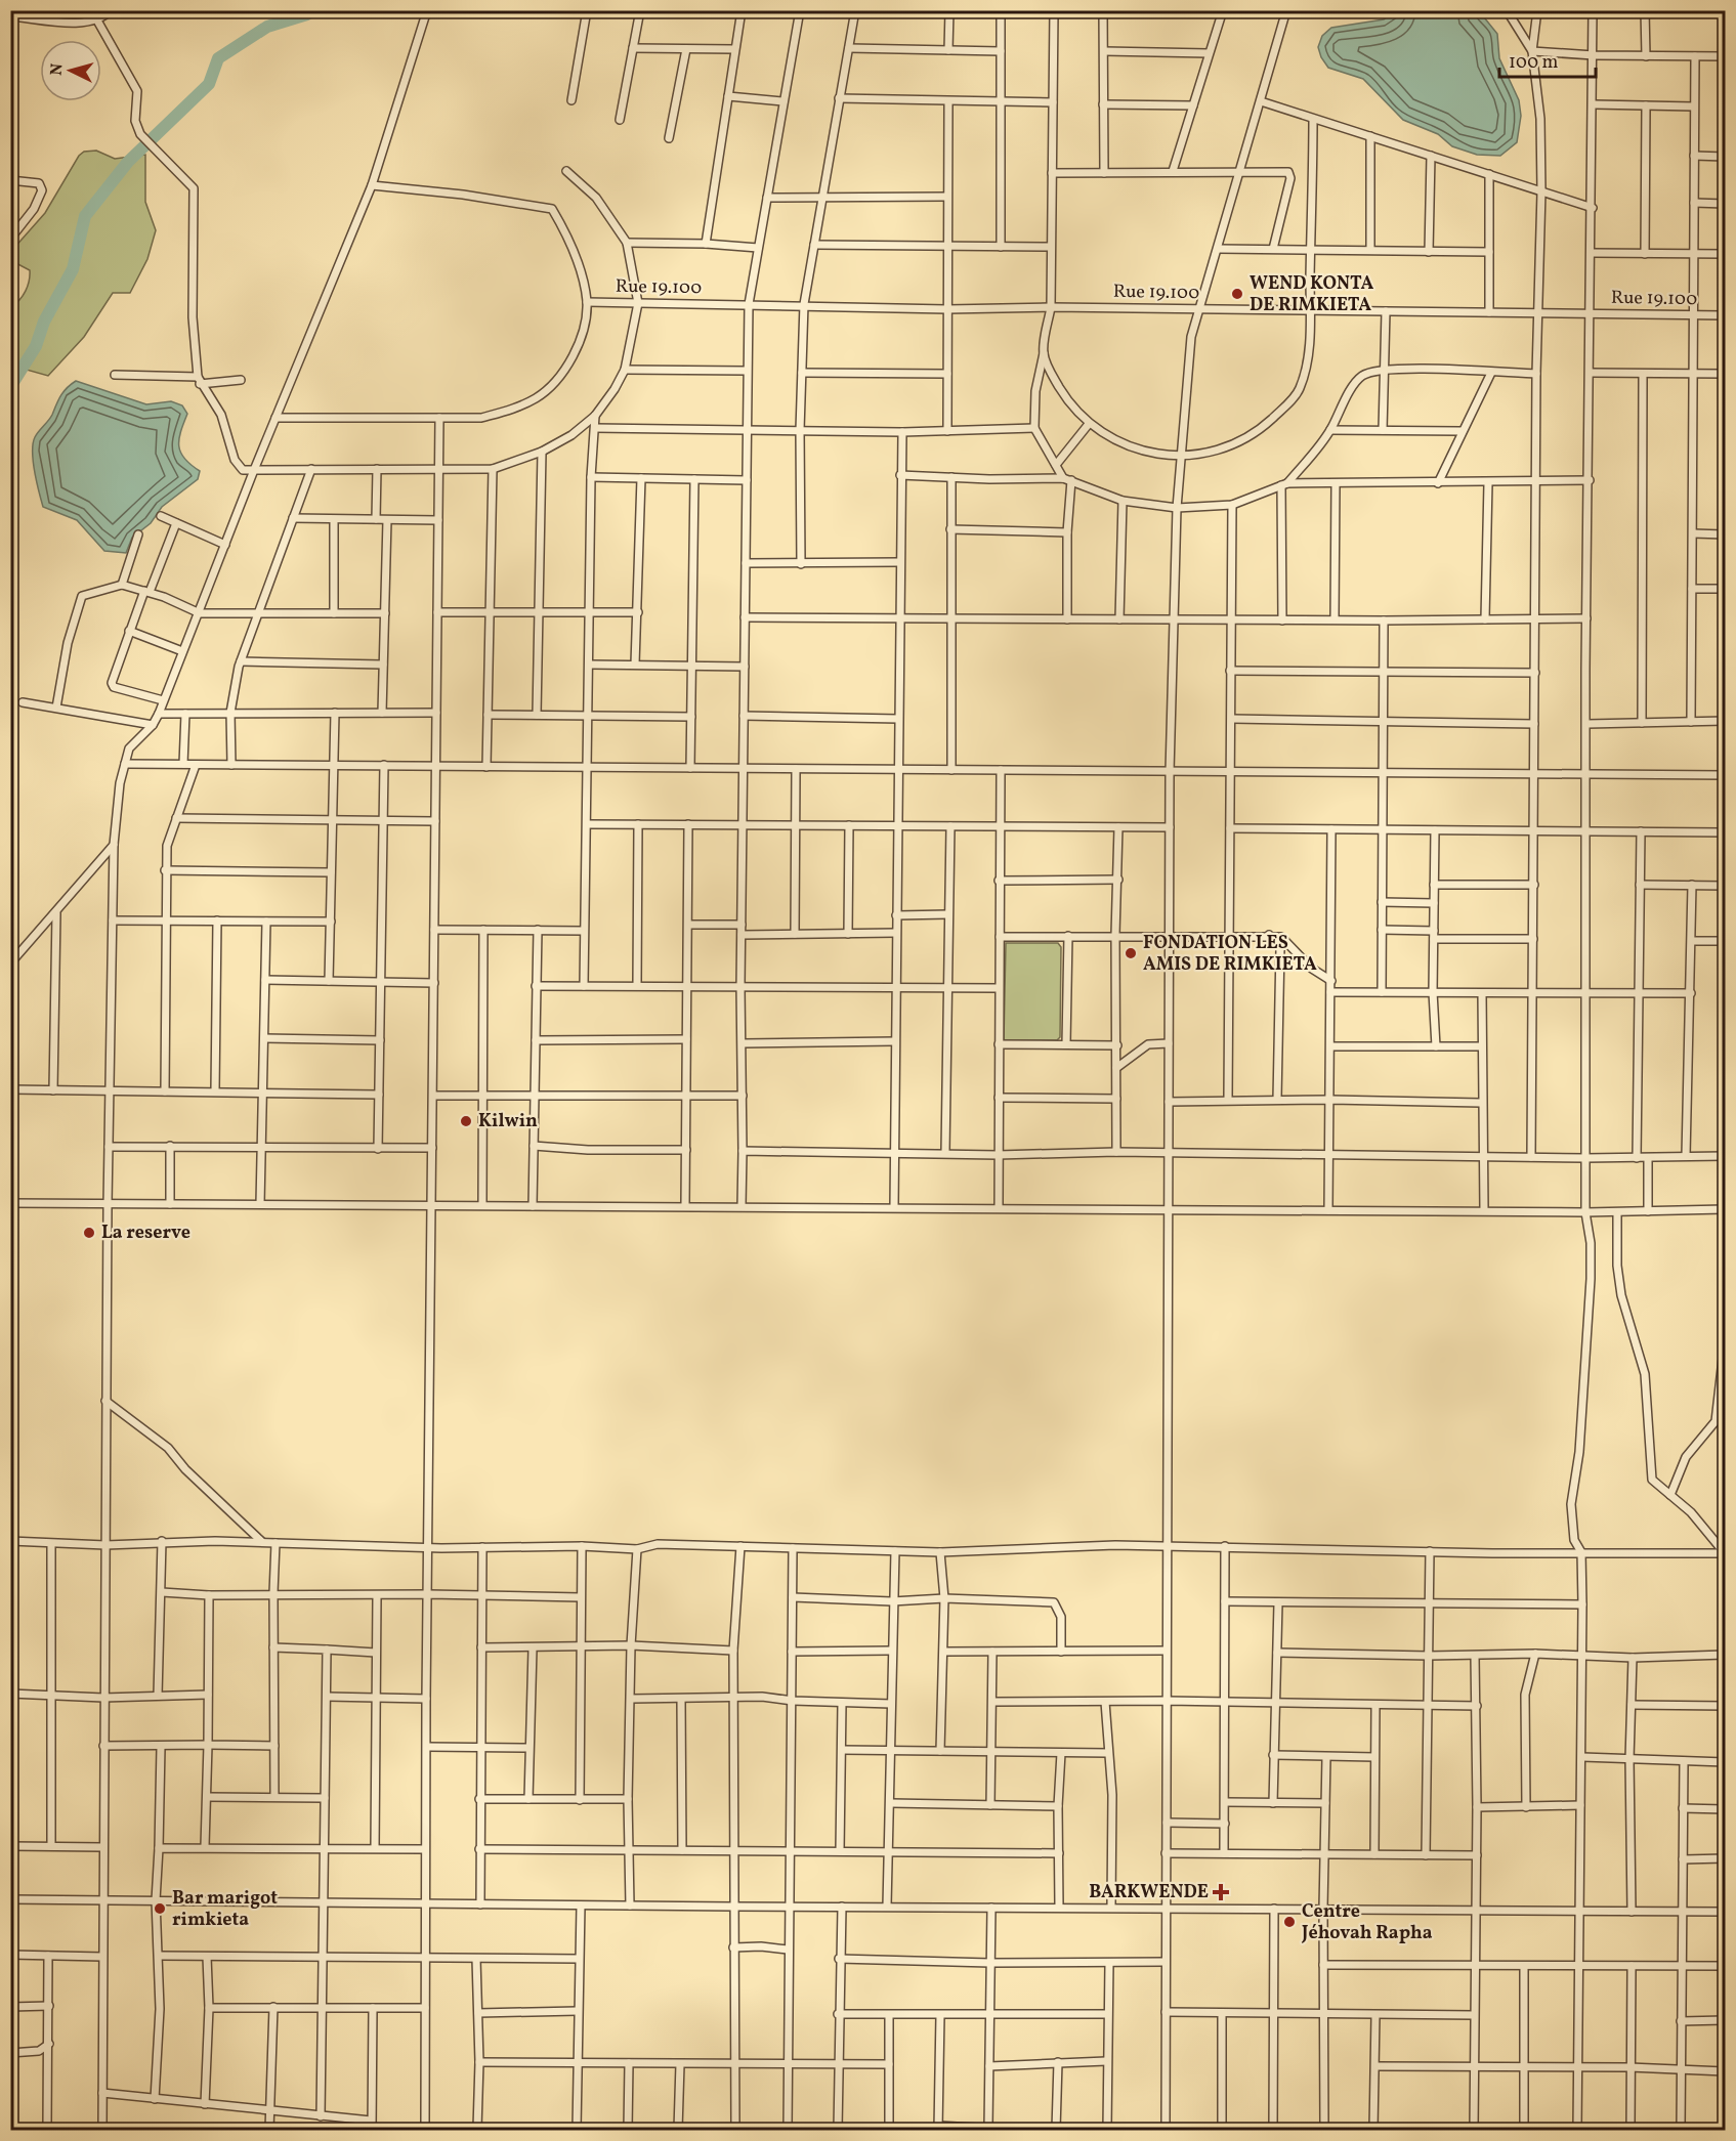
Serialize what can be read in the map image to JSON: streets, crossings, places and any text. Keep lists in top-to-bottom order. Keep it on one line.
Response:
{"streets":{"street":["Rue 19.100"]},"places":{"other":["WEND KONTA DE RIMKIETA","FONDATION LES AMIS DE RIMKIETA","Kilwin","La reserve","Bar marigot rimkieta","Centre Jéhovah Rapha"],"health":["BARKWENDE"]},"scale_bar":"100 m","north":"left"}
